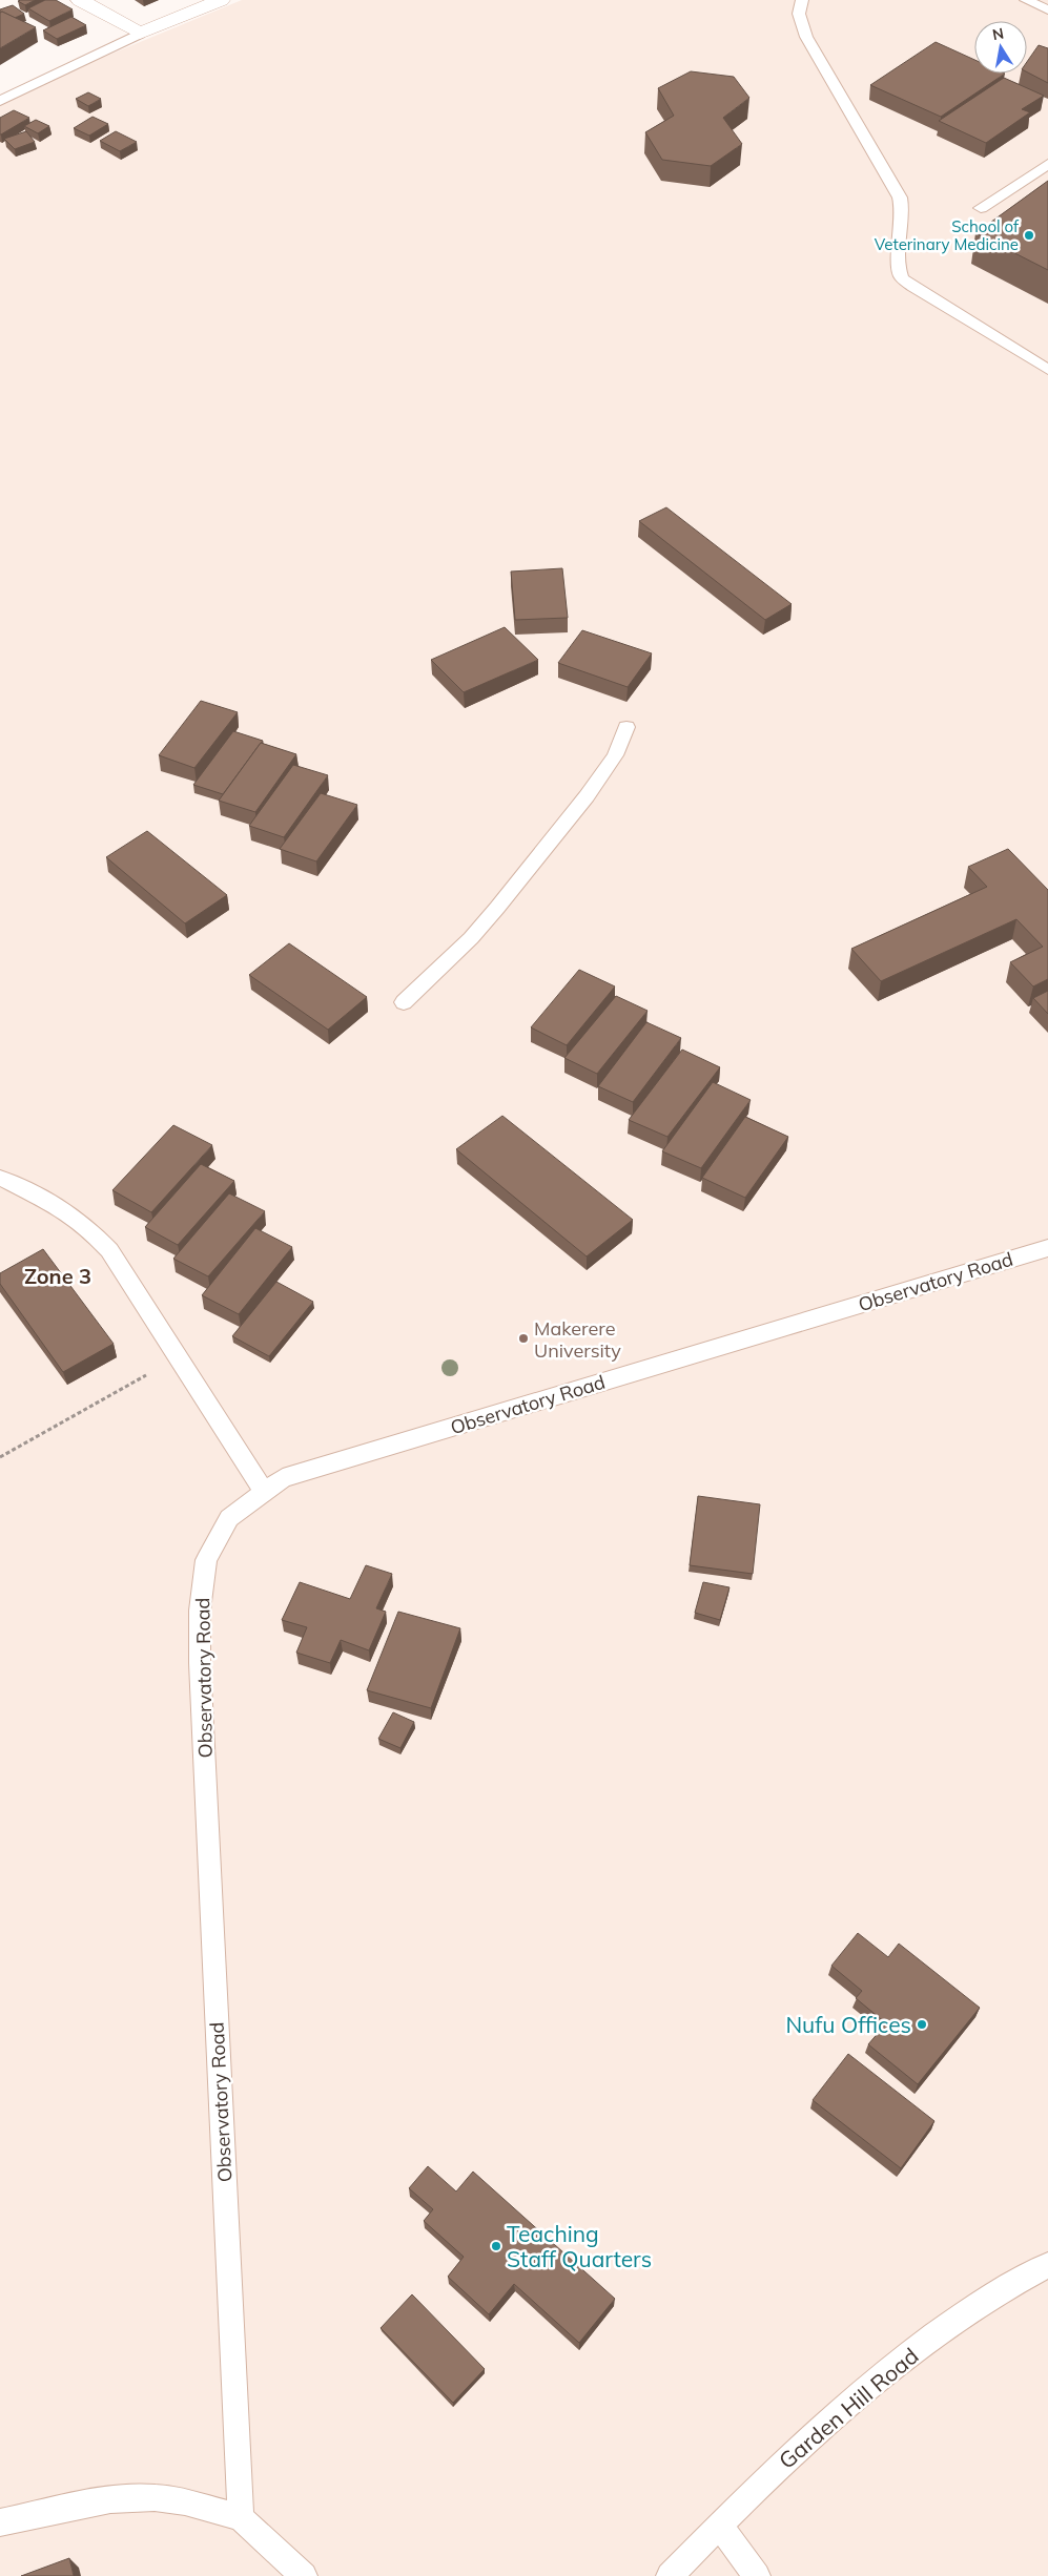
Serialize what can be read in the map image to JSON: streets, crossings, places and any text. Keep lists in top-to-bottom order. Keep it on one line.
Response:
{"streets":{"lane":["Observatory Road","Garden Hill Road"]},"districts":["Zone 3"],"places":["School of Veterinary Medicine","Makerere University","Nufu Offices","Teaching Staff Quarters"],"north":"top"}
